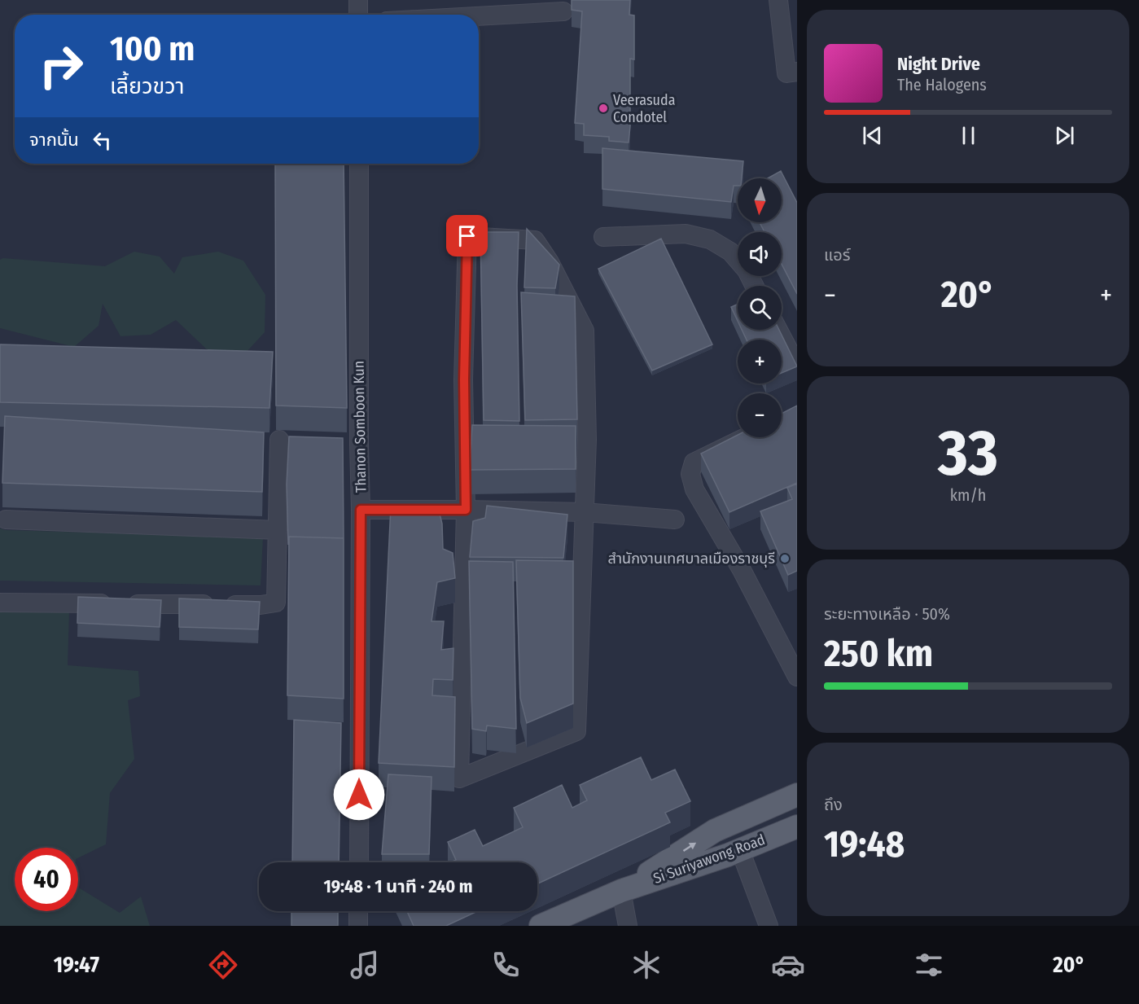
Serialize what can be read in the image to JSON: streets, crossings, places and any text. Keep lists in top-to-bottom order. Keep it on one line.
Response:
{"streets":{"main road":["Si Suriyawong Road"],"street":["Thanon Somboon Kun"]},"places":["Veerasuda Condotel","สำนักงานเทศบาลเมืองราชบุรี"],"north":"bottom","page":{"turn":["100 m","เลี้ยวขวา"],"song":["Night Drive","The Halogens"],"then":"จากนั้น","map_buttons":["+","−"],"tile":["แอร์",["33","km/h"],["ระยะทางเหลือ · 50%","250 km"],["ถึง","19:48"]],"heat":["−","20°","+"],"limit":"40","trip":"19:48 · 1 นาที · 240 m","tabs":["19:47","20°"]}}
